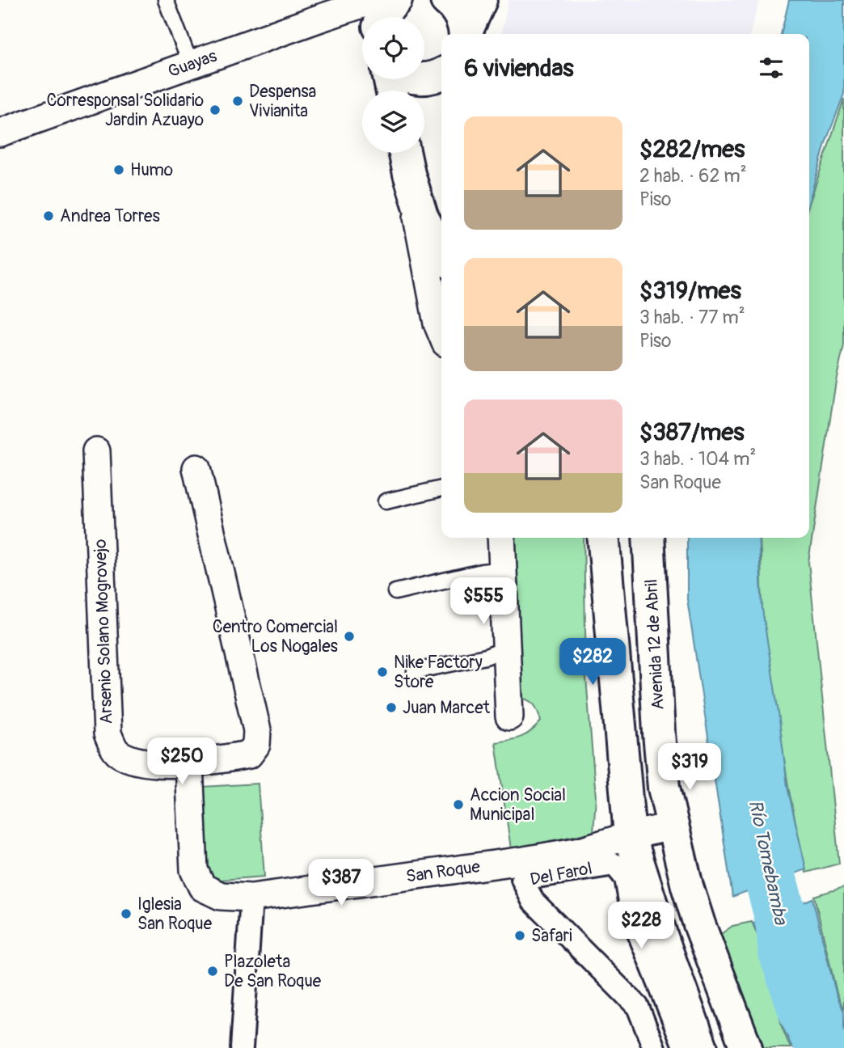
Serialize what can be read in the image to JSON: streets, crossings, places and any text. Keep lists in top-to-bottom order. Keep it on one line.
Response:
{"streets":{"main road":["Avenida 12 de Abril"],"street":["Guayas","Arsenio Solano Mogrovejo","San Roque","Del Farol"]},"crossings":[["Arsenio Solano Mogrovejo","San Roque"],["Avenida 12 de Abril","San Roque"]],"water":["Río Tomebamba"],"places":["Despensa Vivianita","Corresponsal Solidario Jardin Azuayo","Humo","Andrea Torres","Centro Comercial Los Nogales","Nike Factory Store","Juan Marcet","Accion Social Municipal","Iglesia San Roque","Safari","Plazoleta De San Roque"],"page":{"heading":"6 viviendas","list":[{"name":"$282/mes","note":"2 hab. · 62 m² · Piso"},{"name":"$319/mes","note":"3 hab. · 77 m² · Piso"},{"name":"$387/mes","note":"3 hab. · 104 m² · San Roque"}],"price":["$555","$282","$250","$319","$387","$228"]}}
